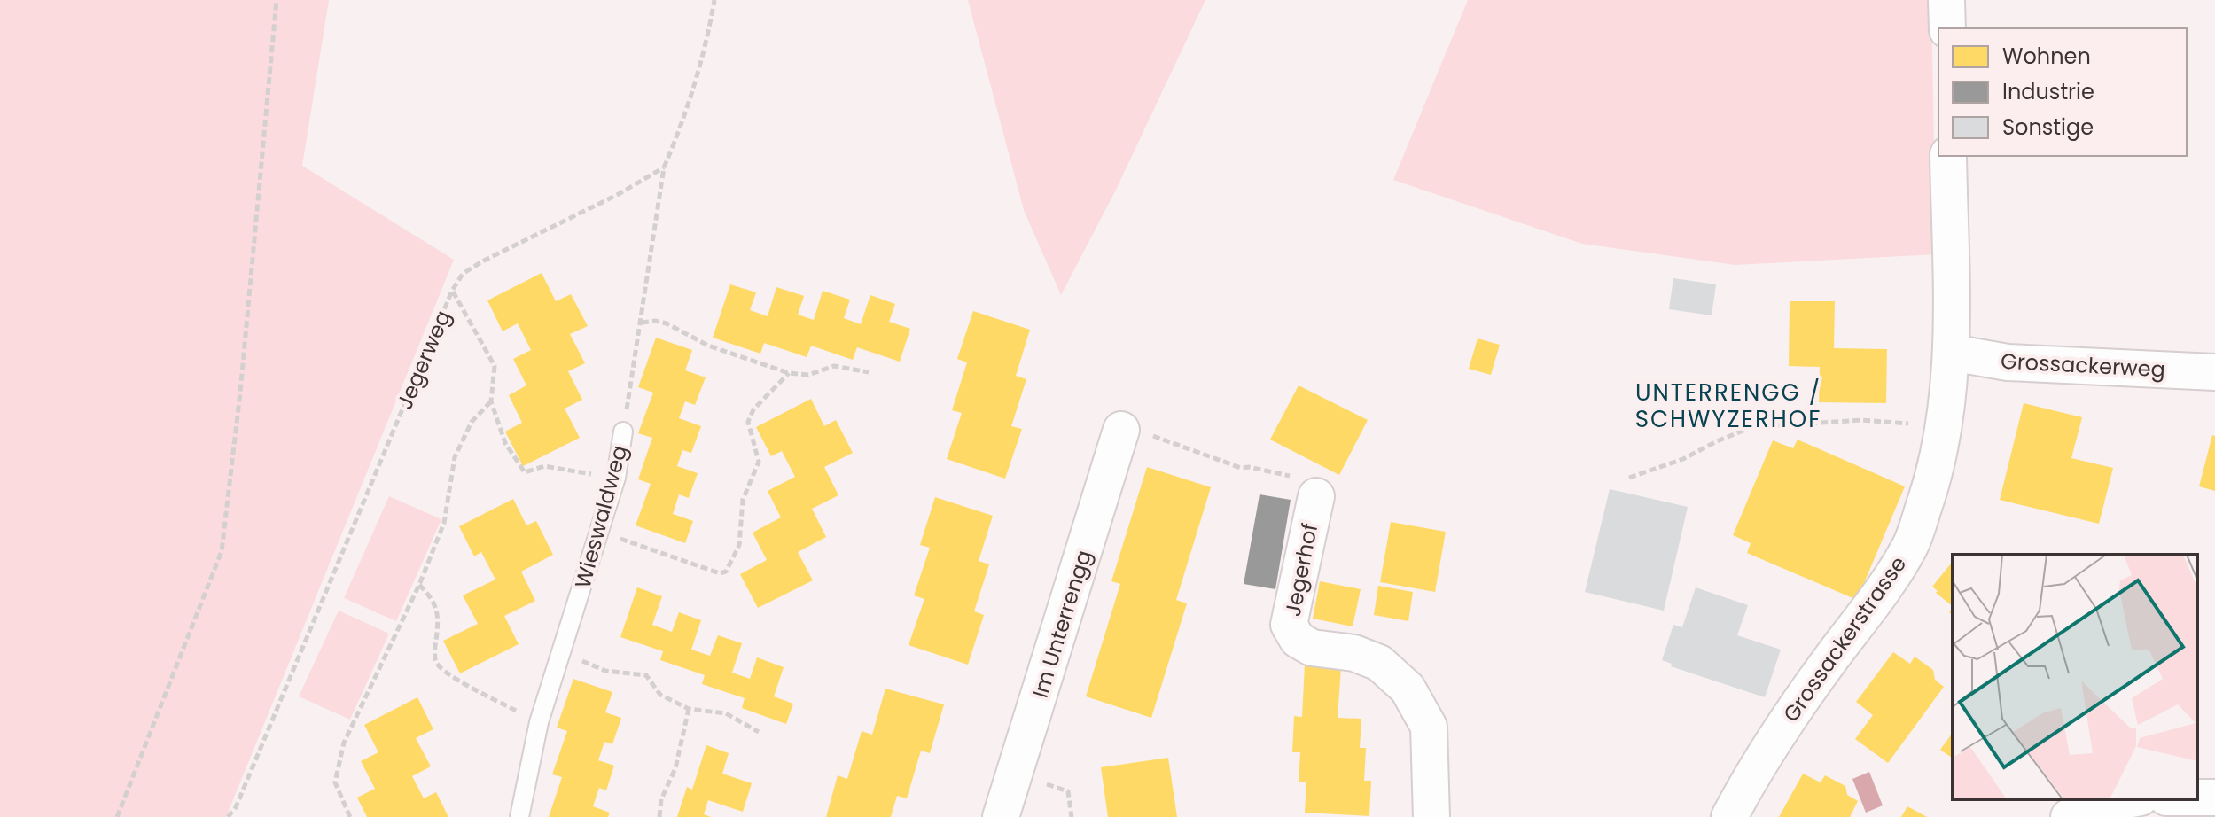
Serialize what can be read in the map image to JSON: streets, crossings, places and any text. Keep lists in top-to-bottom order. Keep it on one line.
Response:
{"streets":{"street":["Grossackerweg","Jegerhof","Im Unterrengg","Grossackerstrasse"],"lane":["Wieswaldweg"],"path":["Jegerweg"]},"crossings":[["Jegerweg","Wieswaldweg"],["Grossackerweg","Grossackerstrasse"]],"districts":["UNTERRENGG / SCHWYZERHOF"],"legend":["Wohnen","Industrie","Sonstige"]}
